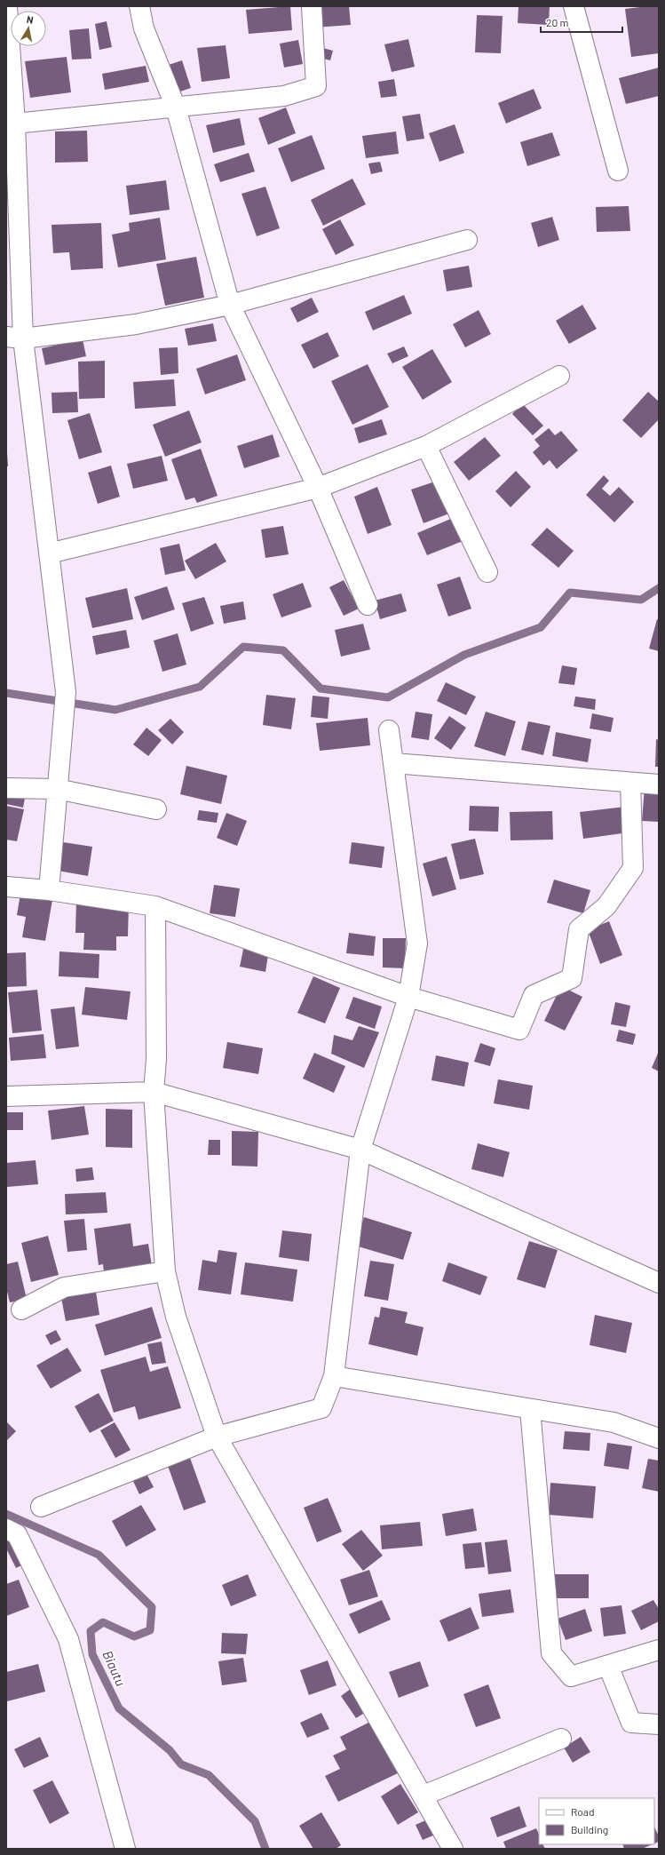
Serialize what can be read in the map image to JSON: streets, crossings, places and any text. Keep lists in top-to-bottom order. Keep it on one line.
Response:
{"water":["Biautu"],"legend":["Road","Building"],"scale_bar":"20 m","north":"top"}
